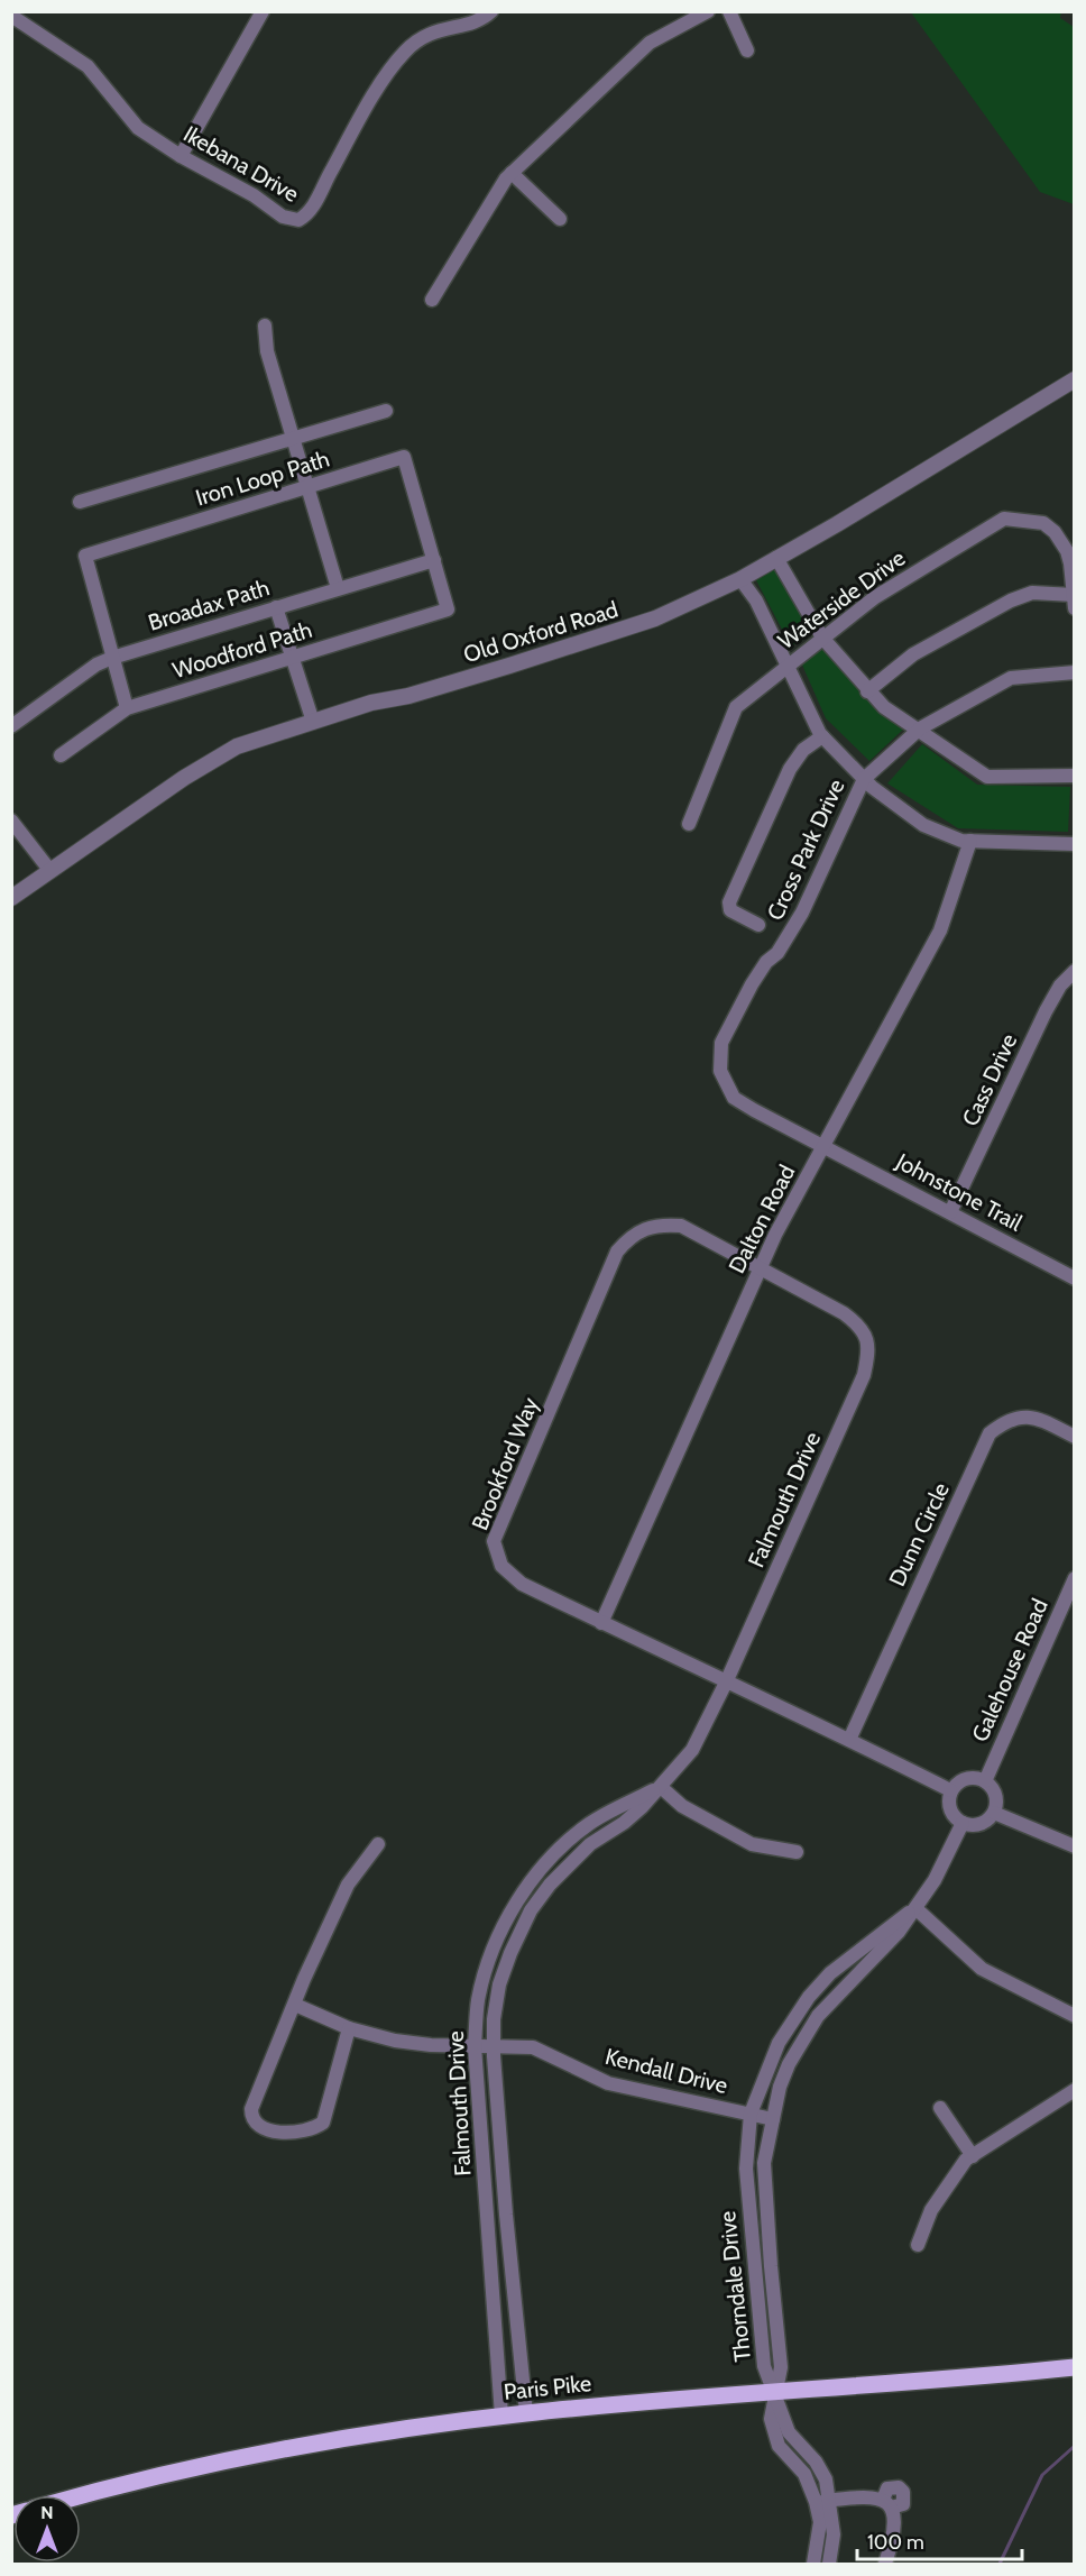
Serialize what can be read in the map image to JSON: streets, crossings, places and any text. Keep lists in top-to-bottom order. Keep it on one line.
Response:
{"streets":{"main road":["Paris Pike"],"street":["Ikebana Drive","Iron Loop Path","Waterside Drive","Broadax Path","Old Oxford Road","Woodford Path","Cross Park Drive","Cass Drive","Johnstone Trail","Dalton Road","Brookford Way","Falmouth Drive","Dunn Circle","Galehouse Road","Kendall Drive","Thorndale Drive"]},"crossings":[["Iron Loop Path","Broadax Path"],["Iron Loop Path","Woodford Path"],["Cross Park Drive","Johnstone Trail"],["Cross Park Drive","Dalton Road"],["Cass Drive","Johnstone Trail"],["Johnstone Trail","Dalton Road"],["Dalton Road","Brookford Way"],["Dalton Road","Falmouth Drive"],["Brookford Way","Falmouth Drive"],["Brookford Way","Dunn Circle"],["Brookford Way","Galehouse Road"],["Brookford Way","Thorndale Drive"],["Falmouth Drive","Kendall Drive"],["Falmouth Drive","Paris Pike"],["Galehouse Road","Thorndale Drive"],["Kendall Drive","Thorndale Drive"],["Thorndale Drive","Paris Pike"]],"scale_bar":"100 m","north":"top"}
